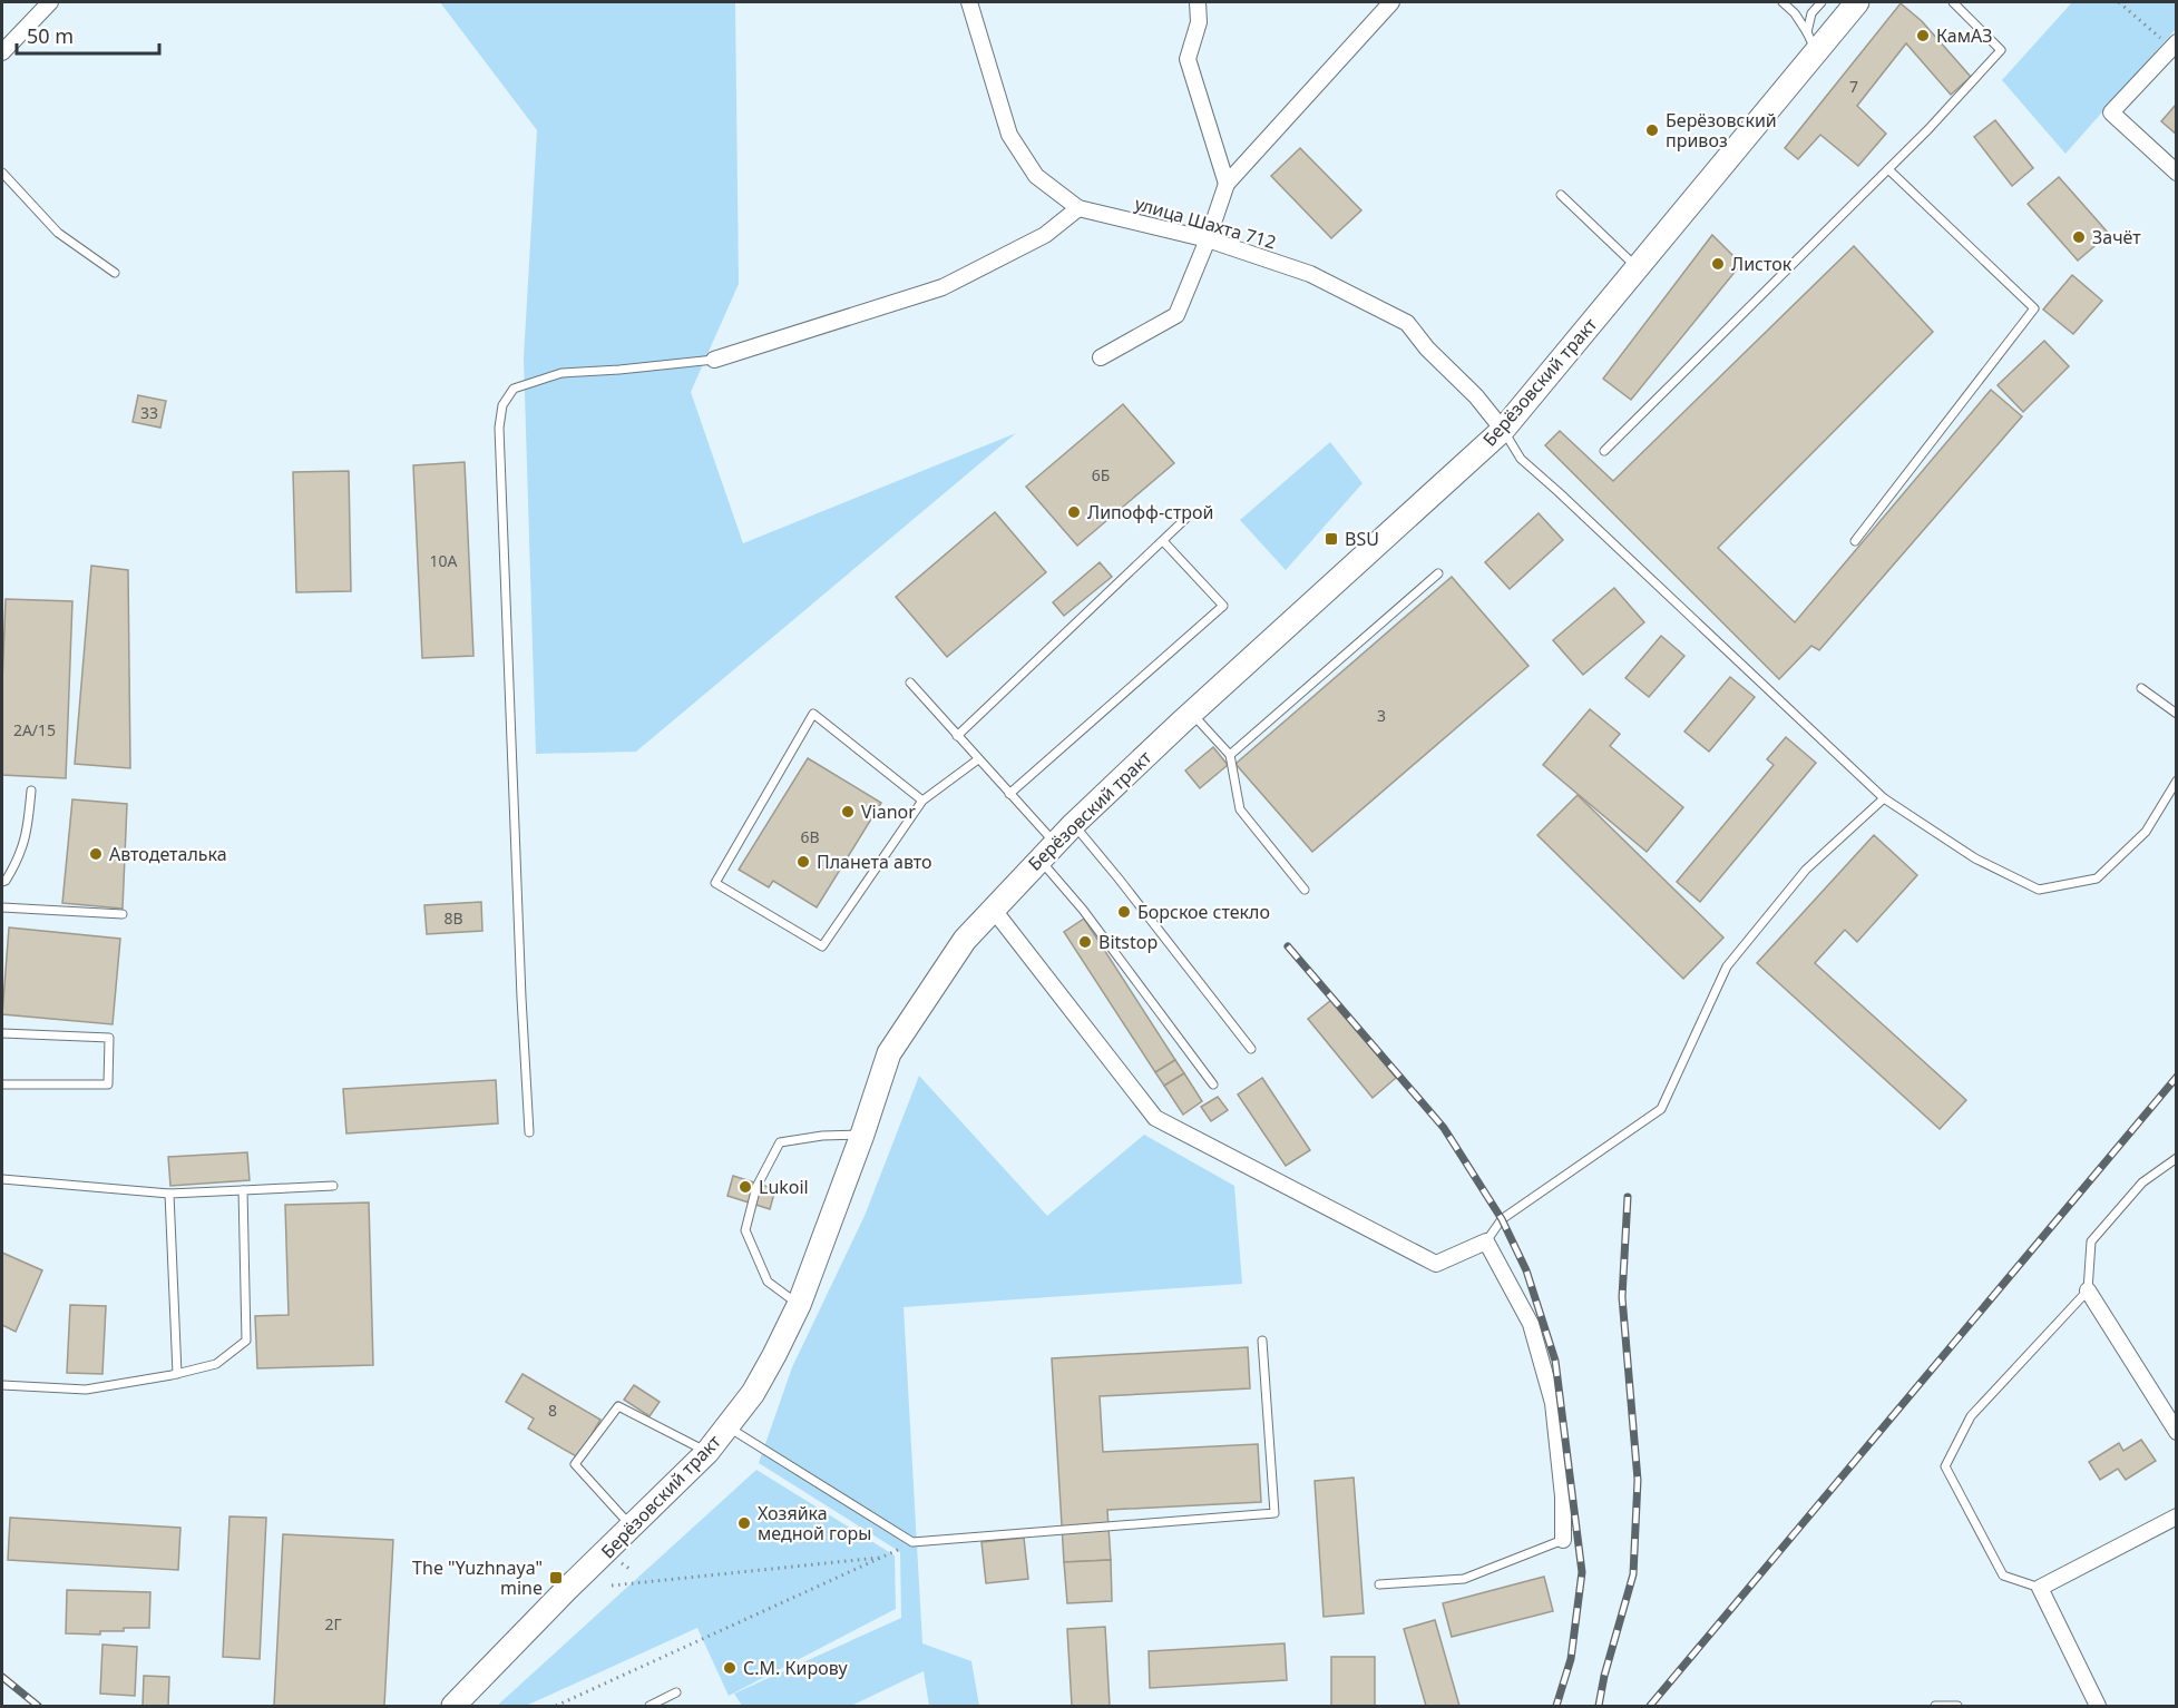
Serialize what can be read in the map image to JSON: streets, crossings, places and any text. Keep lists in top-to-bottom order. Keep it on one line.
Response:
{"streets":{"main road":["Берёзовский тракт"],"street":["улица Шахта 712"]},"crossings":[["улица Шахта 712","Берёзовский тракт"]],"places":{"other":["КамАЗ","Берёзовский привоз","Зачёт","Листок","Липофф-строй","Vianor","Автодеталька","Планета авто","Борское стекло","Bitstop","Lukoil","Хозяйка медной горы","С.М. Кирову"],"transit":["BSU","The \"Yuzhnaya\" mine"]},"house_numbers":["7","33","6Б","10А","3","2А/15","6В","8В","8","2Г"],"scale_bar":"50 m"}
